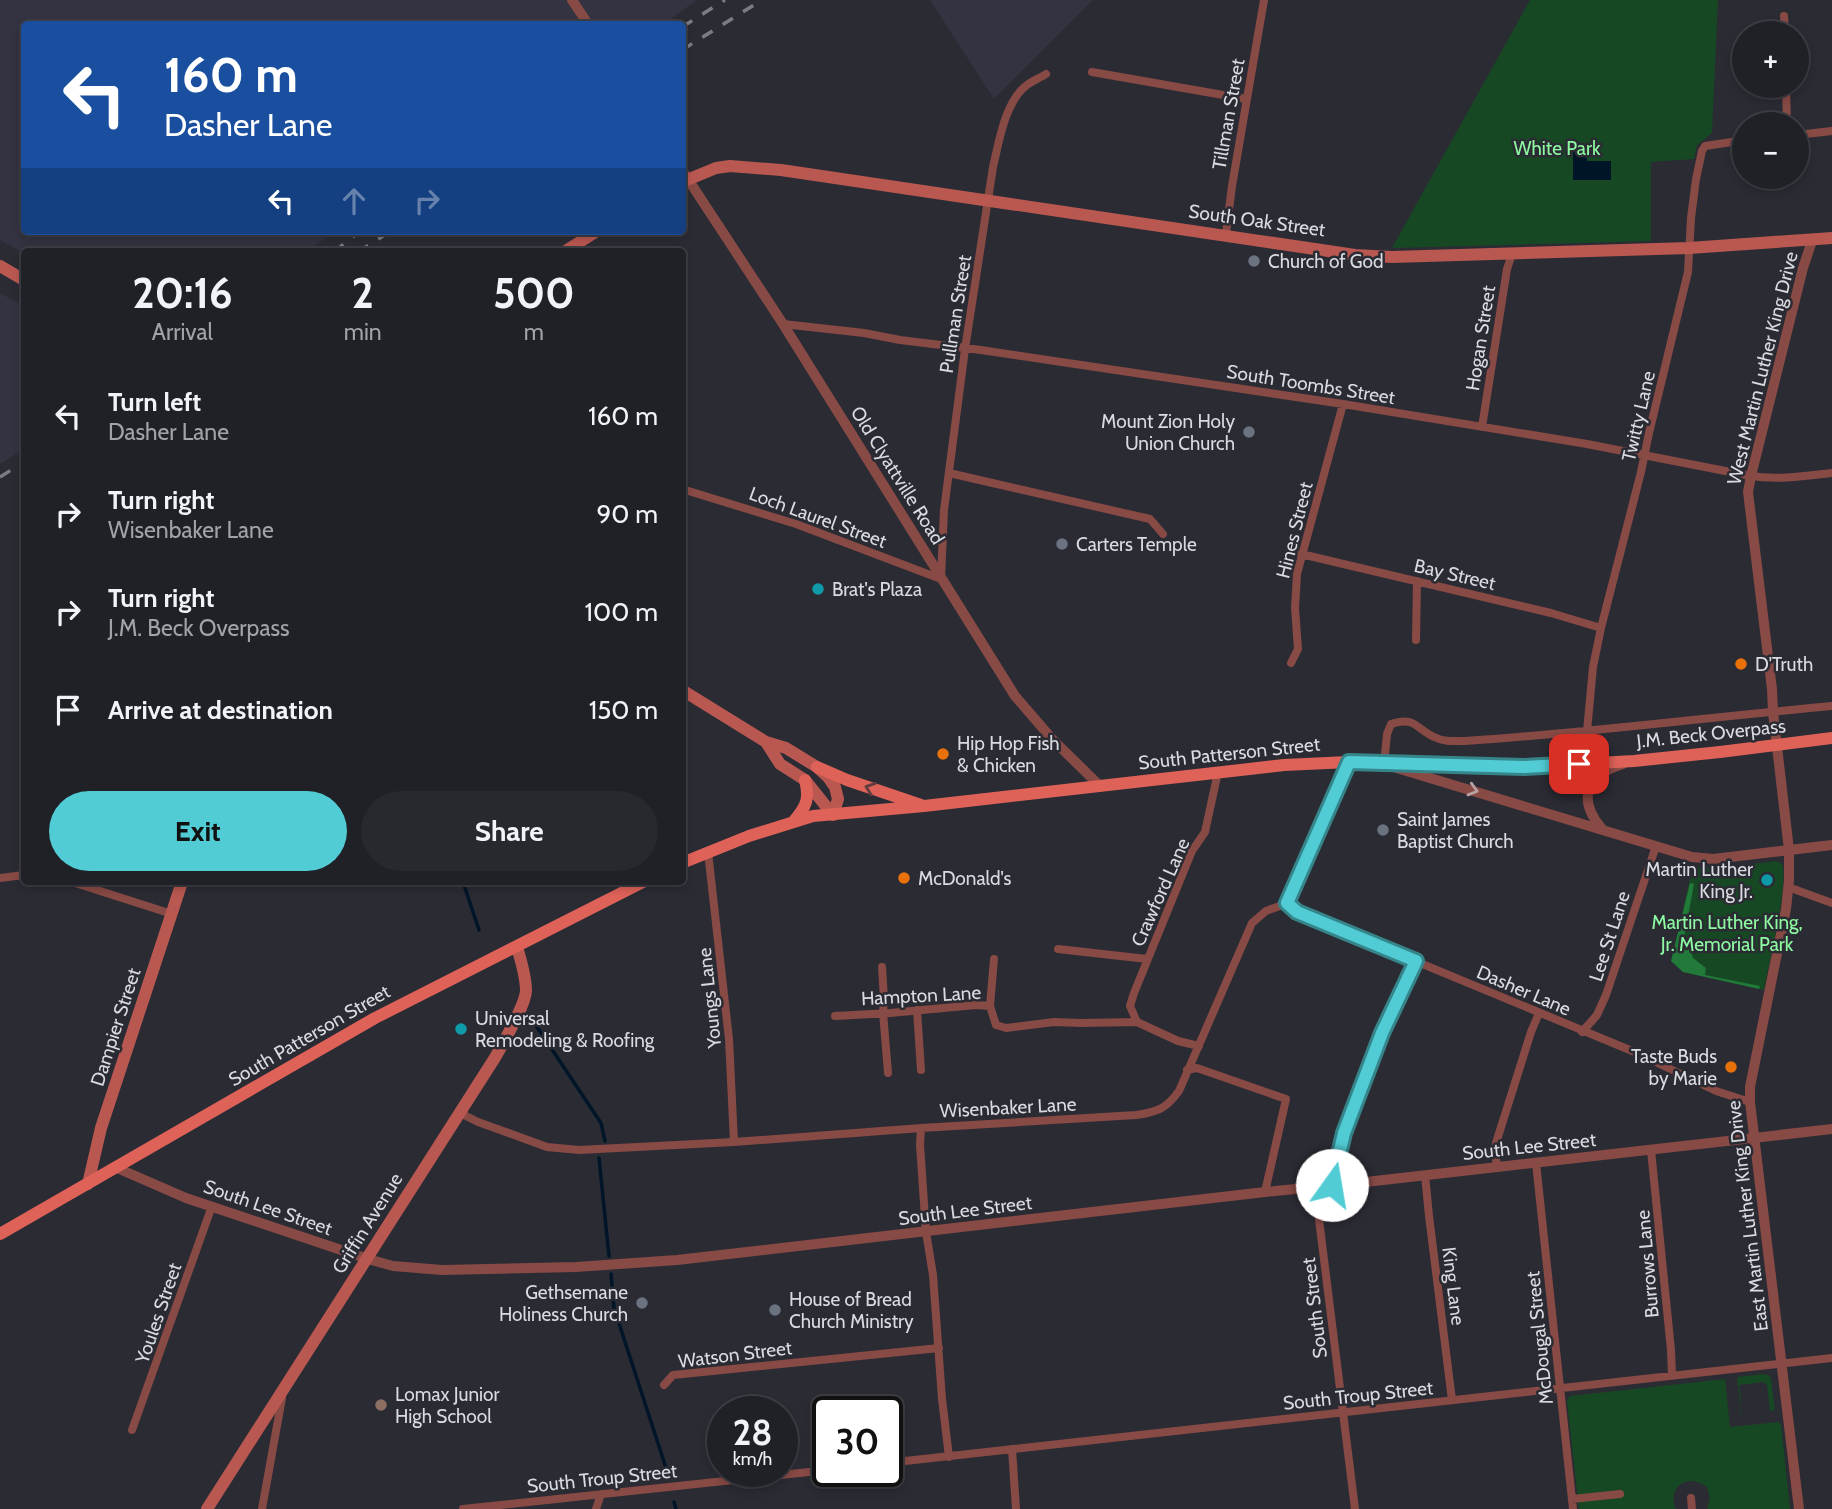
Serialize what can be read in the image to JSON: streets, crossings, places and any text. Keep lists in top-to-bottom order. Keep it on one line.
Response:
{"streets":{"main road":["South Oak Street","J.M. Beck Overpass","South Patterson Street","Dampier Street","Griffin Avenue"],"street":["Tillman Street","Pullman Street","Hogan Street","West Martin Luther King Drive","South Toombs Street","Twitty Lane","Old Clyattville Road","Loch Laurel Street","Hines Street","Bay Street","Crawford Lane","Lee St Lane","Dasher Lane","Hampton Lane","Youngs Lane","Wisenbaker Lane","South Lee Street","East Martin Luther King Drive","Burrows Lane","King Lane","South Street","Youles Street","McDougal Street","Watson Street","South Troup Street"]},"crossings":[["Tillman Street","South Oak Street"],["South Oak Street","Pullman Street"],["South Oak Street","Hogan Street"],["South Oak Street","West Martin Luther King Drive"],["South Oak Street","Twitty Lane"],["Pullman Street","South Toombs Street"],["Pullman Street","Old Clyattville Road"],["Pullman Street","Loch Laurel Street"],["Hogan Street","South Toombs Street"],["West Martin Luther King Drive","South Toombs Street"],["West Martin Luther King Drive","East Martin Luther King Drive"],["South Toombs Street","Twitty Lane"],["South Toombs Street","Old Clyattville Road"],["South Toombs Street","Hines Street"],["Twitty Lane","Bay Street"],["Old Clyattville Road","Loch Laurel Street"],["Old Clyattville Road","South Patterson Street"],["Hines Street","Bay Street"],["J.M. Beck Overpass","South Patterson Street"],["South Patterson Street","Crawford Lane"],["South Patterson Street","Youngs Lane"],["South Patterson Street","Dampier Street"],["South Patterson Street","South Lee Street"],["South Patterson Street","Griffin Avenue"],["Crawford Lane","Hampton Lane"],["Lee St Lane","Dasher Lane"],["Dasher Lane","Wisenbaker Lane"],["Dasher Lane","East Martin Luther King Drive"],["Hampton Lane","Wisenbaker Lane"],["Youngs Lane","Wisenbaker Lane"],["Wisenbaker Lane","Griffin Avenue"],["South Lee Street","East Martin Luther King Drive"],["South Lee Street","Griffin Avenue"],["South Lee Street","Burrows Lane"],["South Lee Street","King Lane"],["South Lee Street","South Street"],["South Lee Street","Youles Street"],["South Lee Street","McDougal Street"],["East Martin Luther King Drive","South Troup Street"],["Burrows Lane","South Troup Street"],["King Lane","South Troup Street"],["South Street","South Troup Street"],["McDougal Street","South Troup Street"]],"parks":["White Park","Martin Luther King, Jr. Memorial Park"],"places":["Church of God","Mount Zion Holy Union Church","Carters Temple","Brat's Plaza","D'Truth","Hip Hop Fish & Chicken","Saint James Baptist Church","McDonald's","Martin Luther King Jr.","Universal Remodeling & Roofing","Taste Buds by Marie","Gethsemane Holiness Church","House of Bread Church Ministry","Lomax Junior High School"],"page":{"map_buttons":["+","−"],"turn":["160 m","Dasher Lane"],"eta":["20:16","Arrival","2","min","500","m"],"list":[{"name":"Turn left","note":"Dasher Lane","value":"160 m"},{"name":"Turn right","note":"Wisenbaker Lane","value":"90 m"},{"name":"Turn right","note":"J.M. Beck Overpass","value":"100 m"},{"name":"Arrive at destination","value":"150 m"}],"buttons":["Exit","Share"],"speed":"28 km/h","limit":"30"}}
